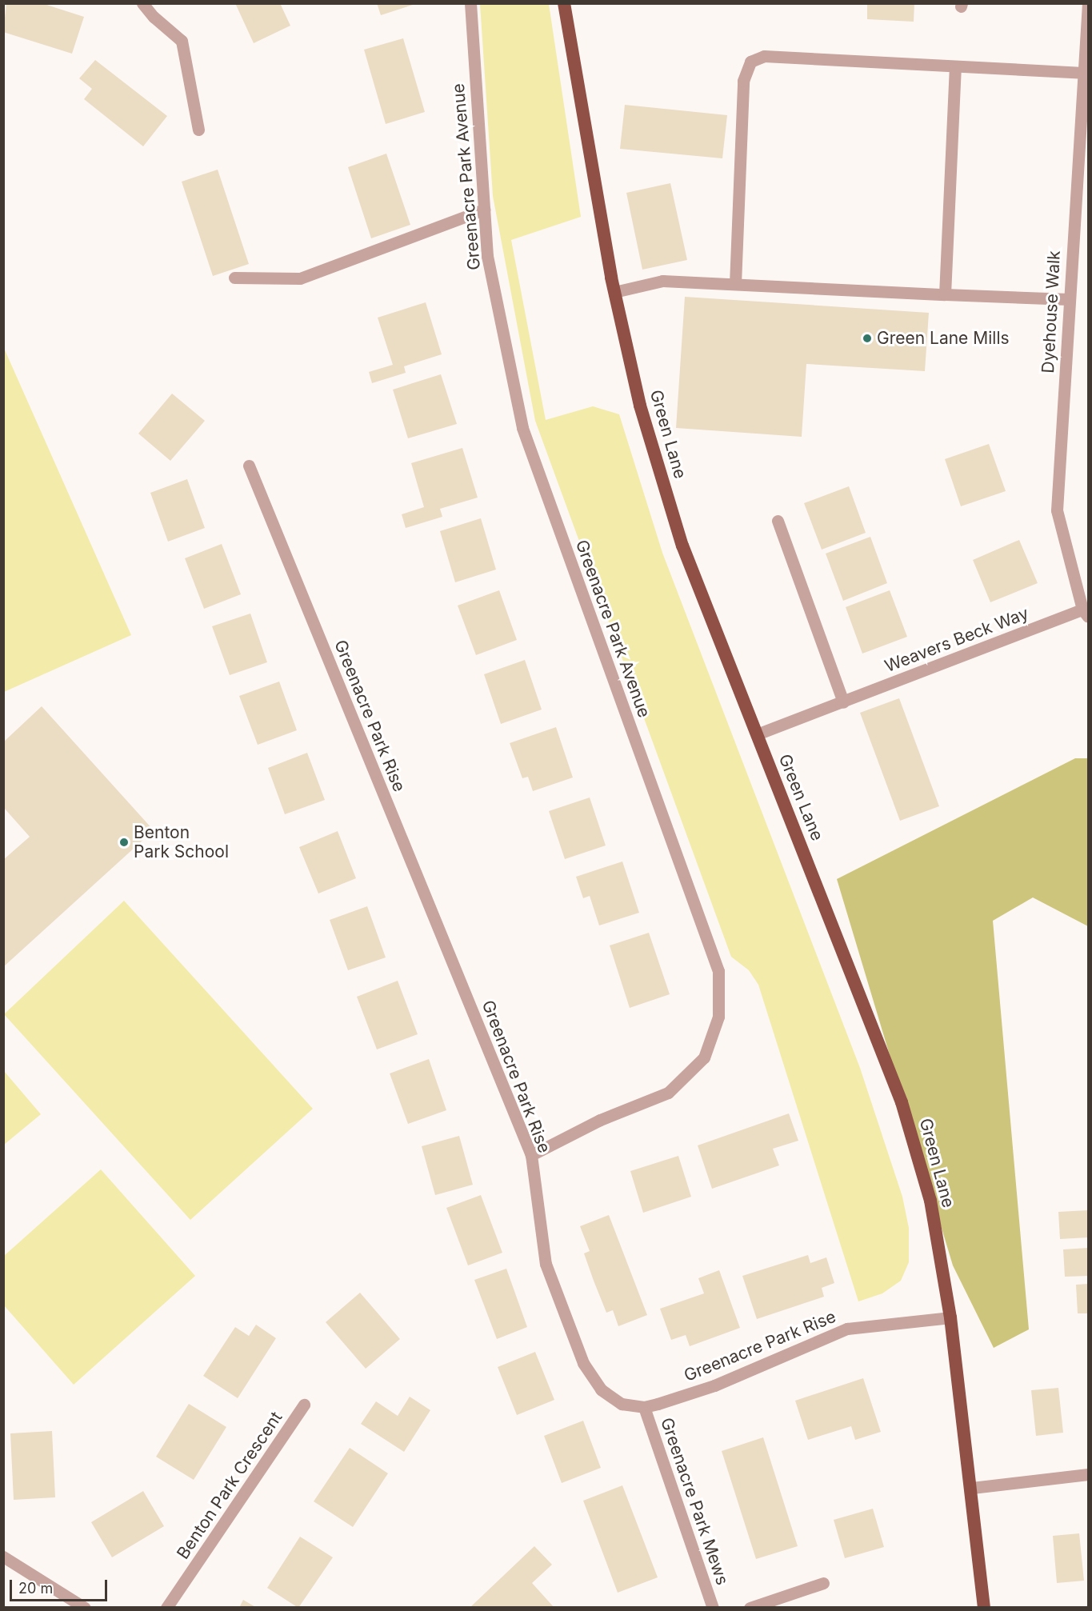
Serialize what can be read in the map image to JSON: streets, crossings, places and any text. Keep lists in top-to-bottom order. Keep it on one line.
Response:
{"streets":{"highway":["Green Lane"],"street":["Greenacre Park Avenue","Dyehouse Walk","Weavers Beck Way","Greenacre Park Rise","Benton Park Crescent","Greenacre Park Mews"]},"crossings":[["Greenacre Park Avenue","Greenacre Park Rise"],["Dyehouse Walk","Weavers Beck Way"],["Green Lane","Weavers Beck Way"],["Green Lane","Greenacre Park Rise"],["Greenacre Park Rise","Greenacre Park Mews"]],"places":["Green Lane Mills","Benton Park School"],"scale_bar":"20 m"}
